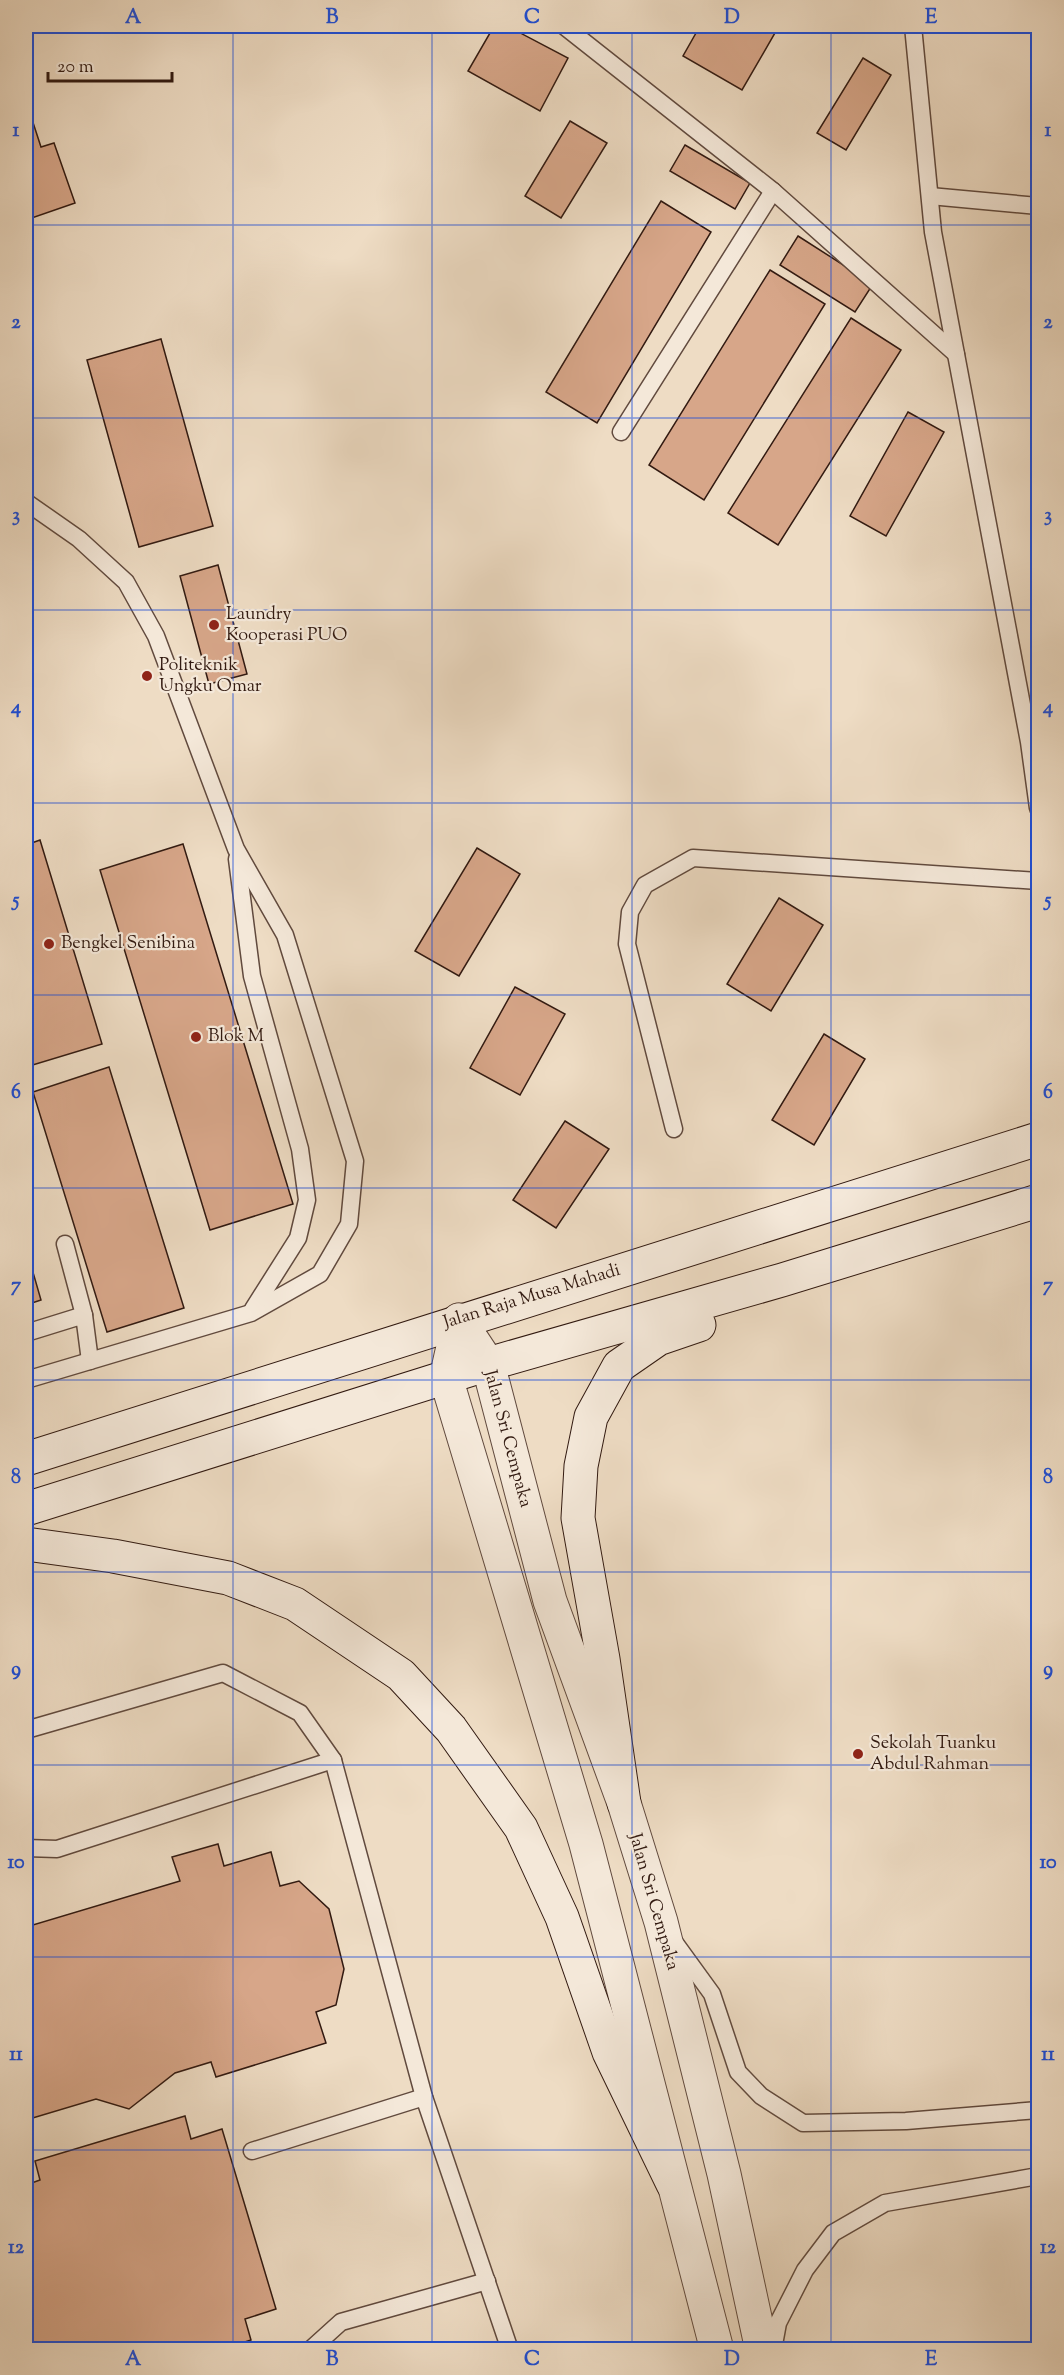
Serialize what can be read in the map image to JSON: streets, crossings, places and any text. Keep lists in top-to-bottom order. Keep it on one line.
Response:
{"streets":{"main road":["Jalan Raja Musa Mahadi","Jalan Sri Cempaka"]},"crossings":[["Jalan Raja Musa Mahadi","Jalan Sri Cempaka"]],"places":["Laundry Kooperasi PUO","Politeknik Ungku Omar","Bengkel Senibina","Blok M","Sekolah Tuanku Abdul Rahman"],"scale_bar":"20 m","grid":{"columns":["A","B","C","D","E"],"rows":["1","2","3","4","5","6","7","8","9","10","11","12"]}}
